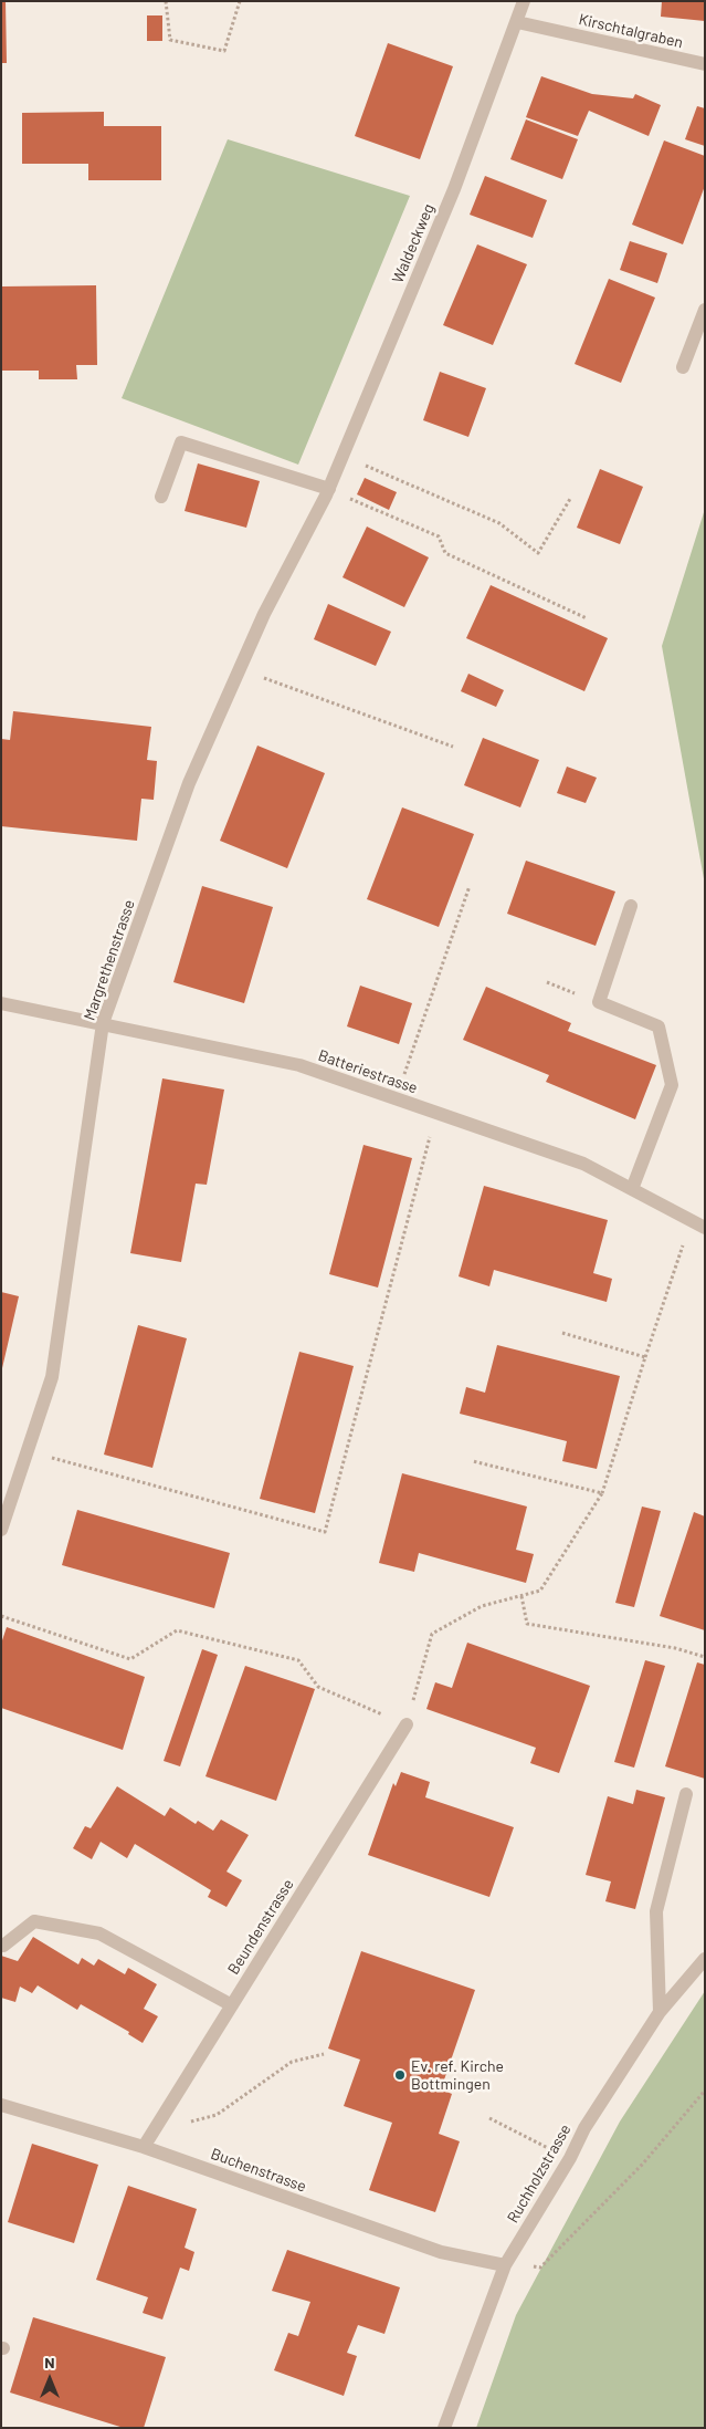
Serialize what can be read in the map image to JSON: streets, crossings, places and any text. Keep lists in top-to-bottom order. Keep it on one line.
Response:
{"streets":{"street":["Kirschtalgraben","Waldeckweg","Margrethenstrasse","Batteriestrasse","Beundenstrasse","Buchenstrasse","Ruchholzstrasse"]},"crossings":[["Kirschtalgraben","Waldeckweg"],["Waldeckweg","Margrethenstrasse"],["Margrethenstrasse","Batteriestrasse"],["Beundenstrasse","Buchenstrasse"],["Buchenstrasse","Ruchholzstrasse"]],"places":["Ev. ref. Kirche Bottmingen"],"north":"top"}
